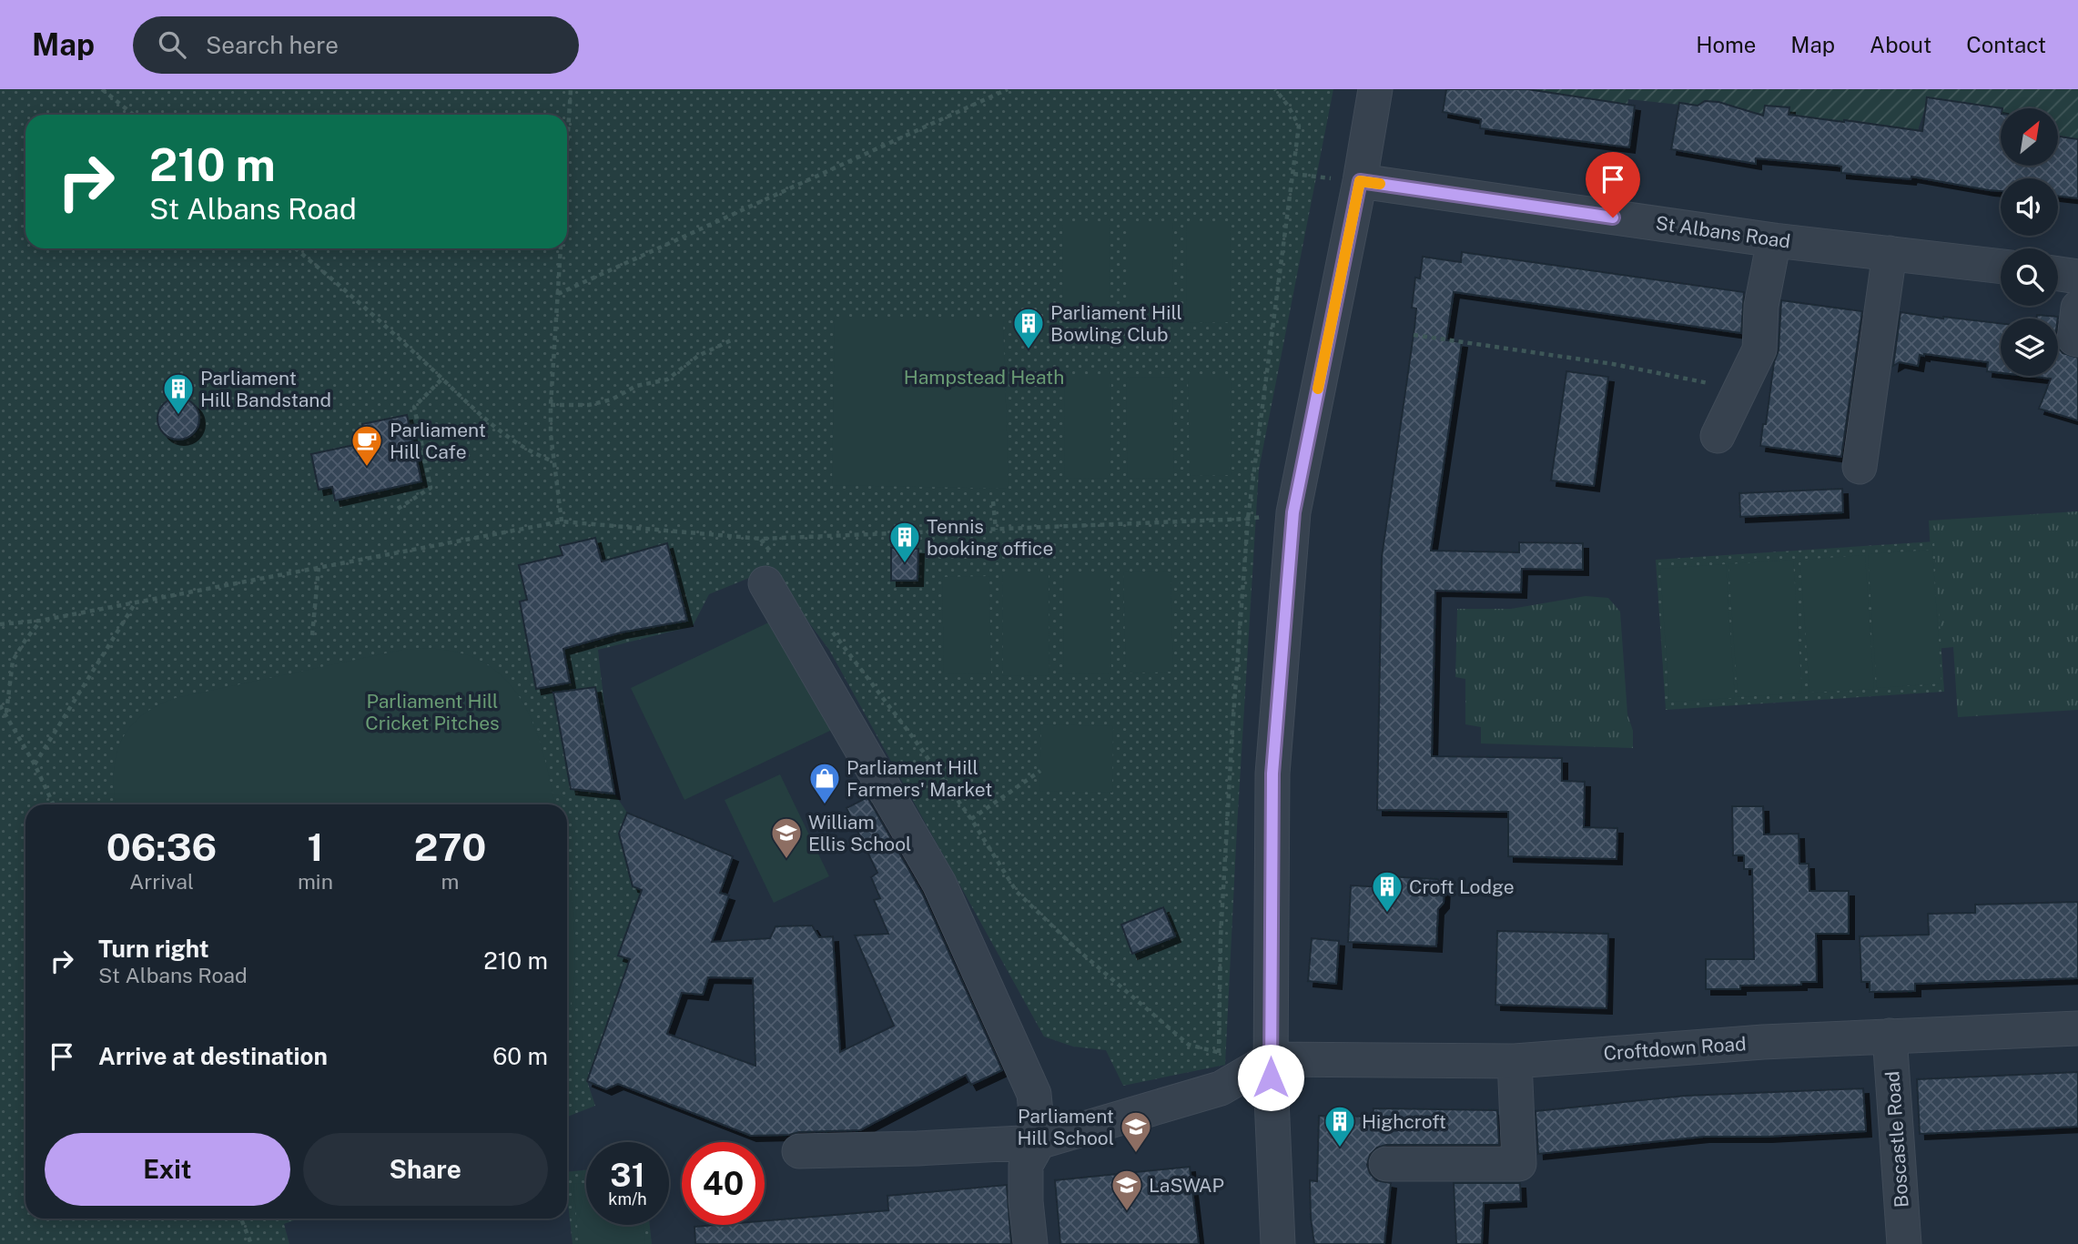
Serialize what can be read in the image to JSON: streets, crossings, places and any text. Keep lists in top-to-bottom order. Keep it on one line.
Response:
{"streets":{"street":["St Albans Road","Croftdown Road","Boscastle Road"]},"crossings":[["Croftdown Road","Boscastle Road"]],"parks":["Hampstead Heath","Parliament Hill Cricket Pitches"],"places":{"building":["Parliament Hill Bowling Club","Parliament Hill Bandstand","Tennis booking office","Croft Lodge","Highcroft"],"cafe":["Parliament Hill Cafe"],"shop":["Parliament Hill Farmers' Market"],"school or university":["William Ellis School","Parliament Hill School","LaSWAP"]},"north":"top right","page":{"header":"Map","search":"Search here","nav":["Home","Map","About","Contact"],"turn":["210 m","St Albans Road"],"eta":["06:36","Arrival","1","min","270","m"],"list":[{"name":"Turn right","note":"St Albans Road","value":"210 m"},{"name":"Arrive at destination","value":"60 m"}],"buttons":["Exit","Share"],"speed":"31 km/h","limit":"40"}}
